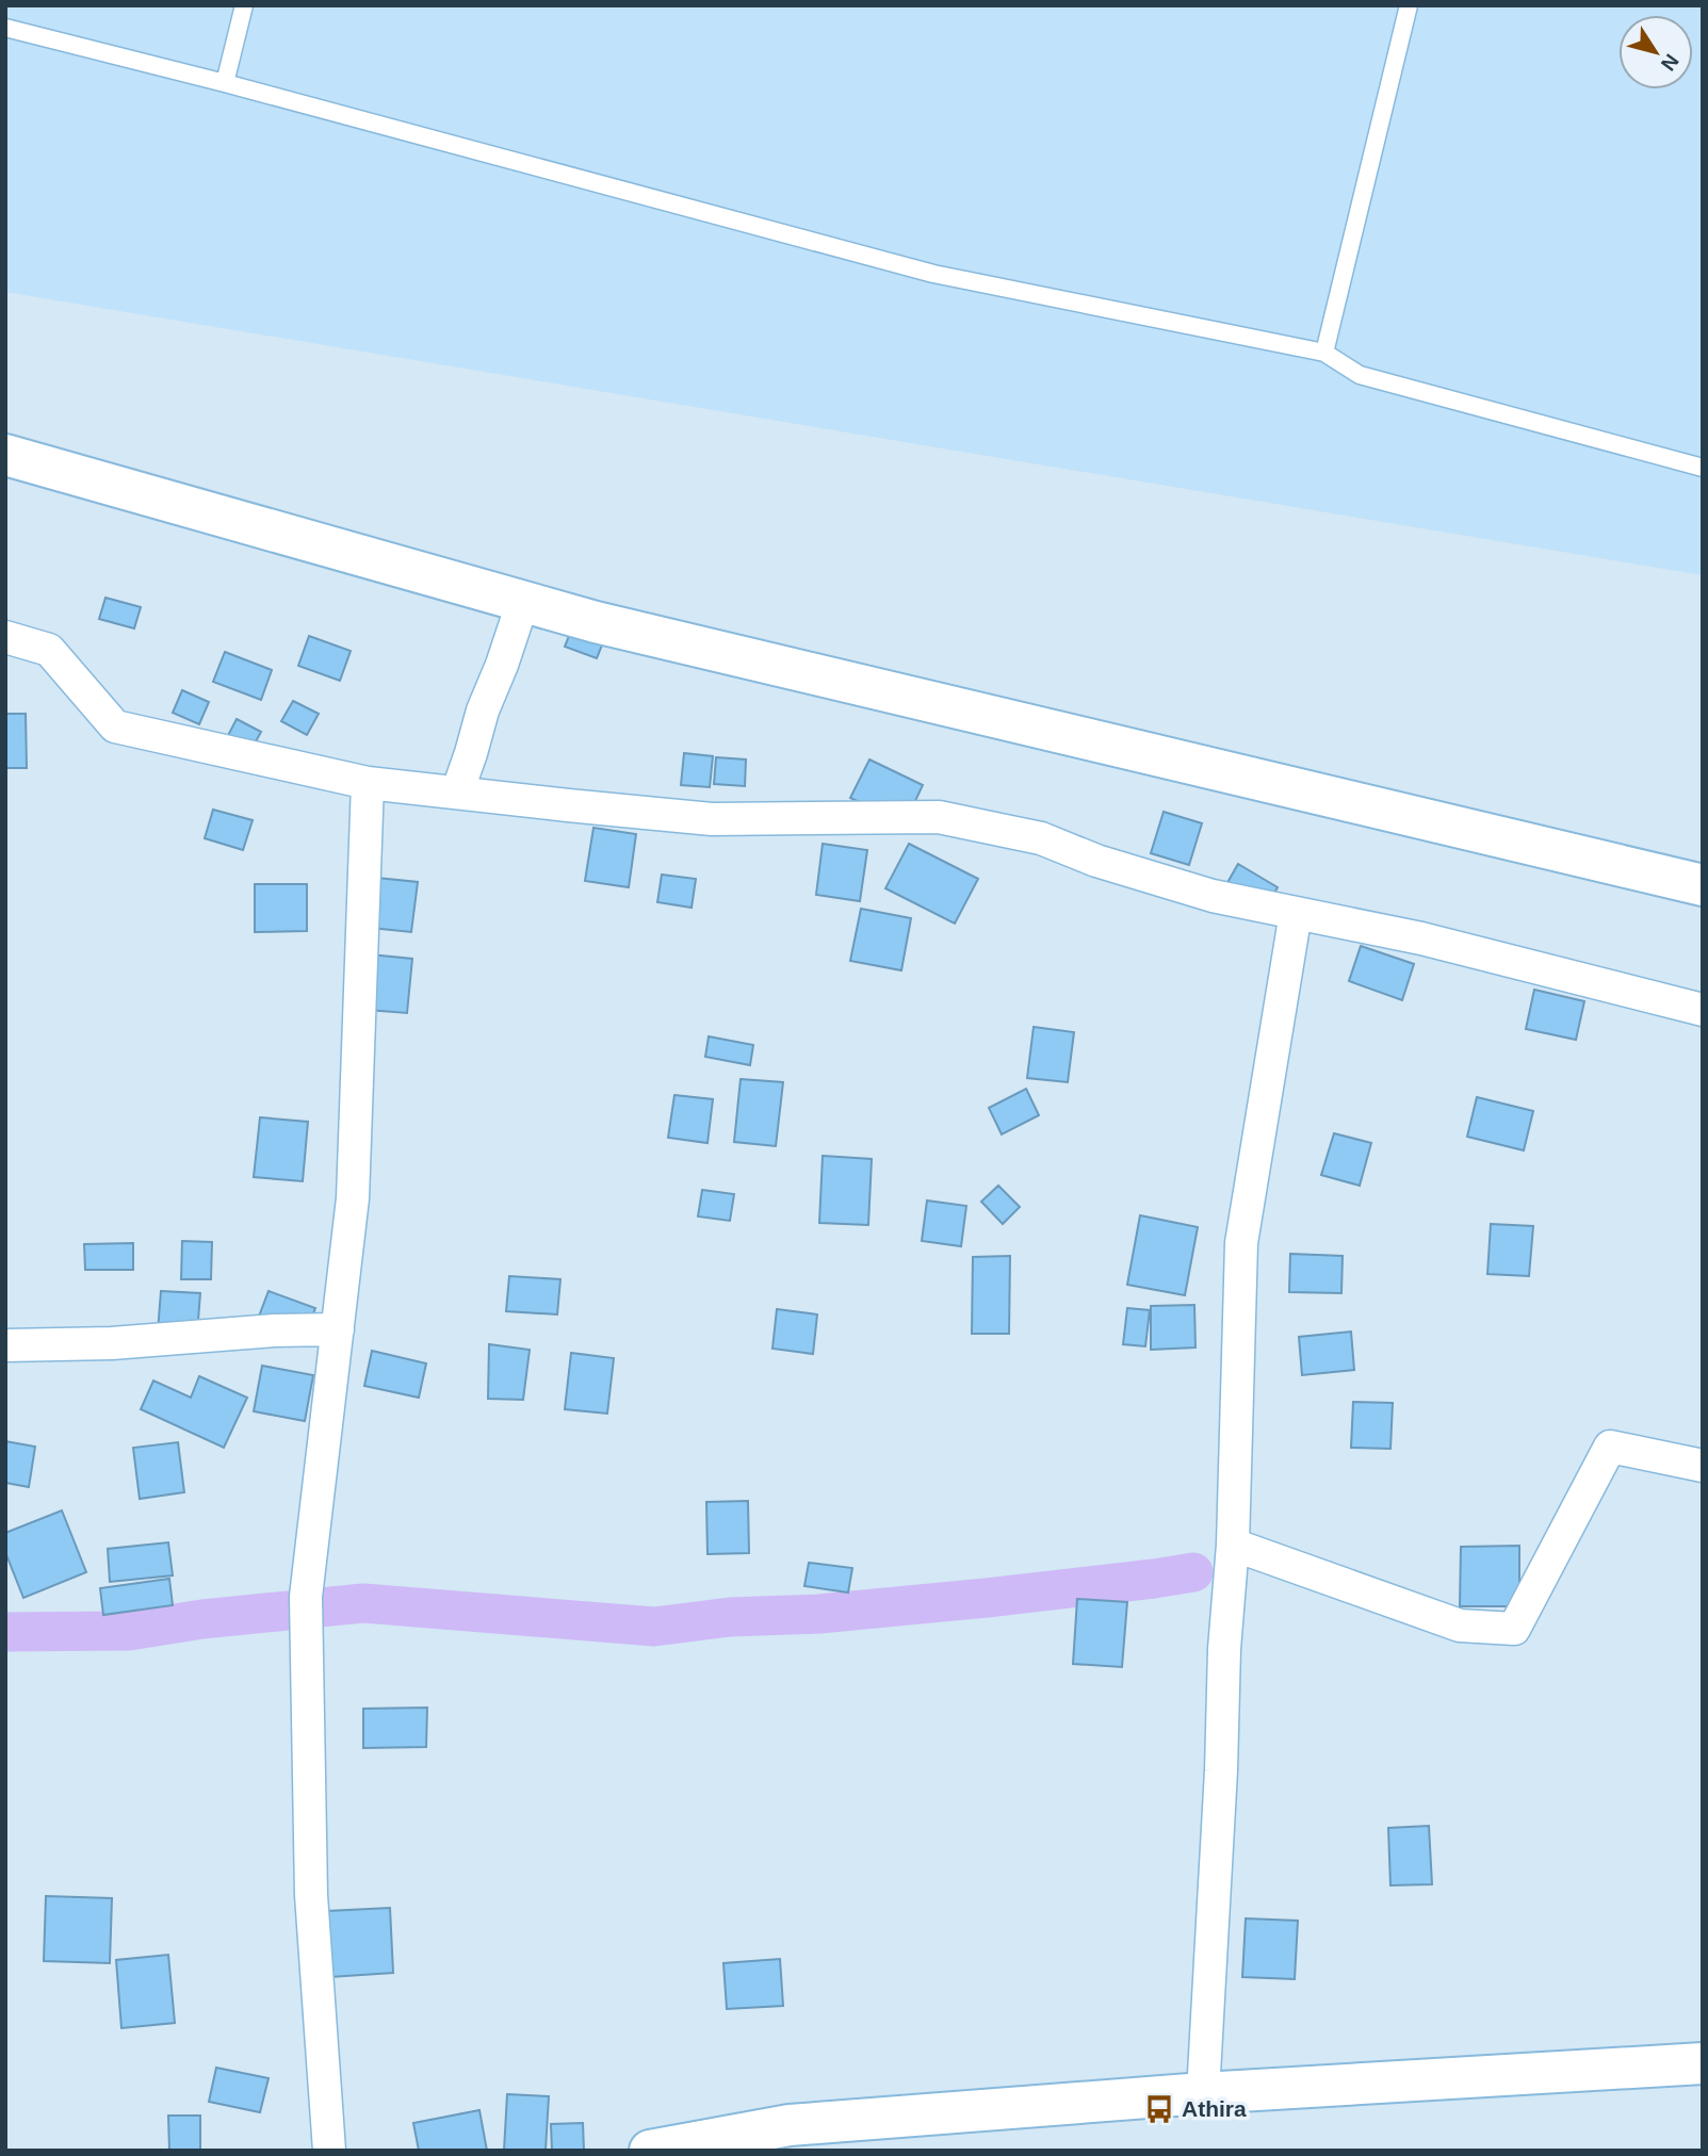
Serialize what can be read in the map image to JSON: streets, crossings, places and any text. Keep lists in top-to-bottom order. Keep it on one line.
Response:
{"places":{"bus stop":["Athira"]},"north":"bottom right"}
